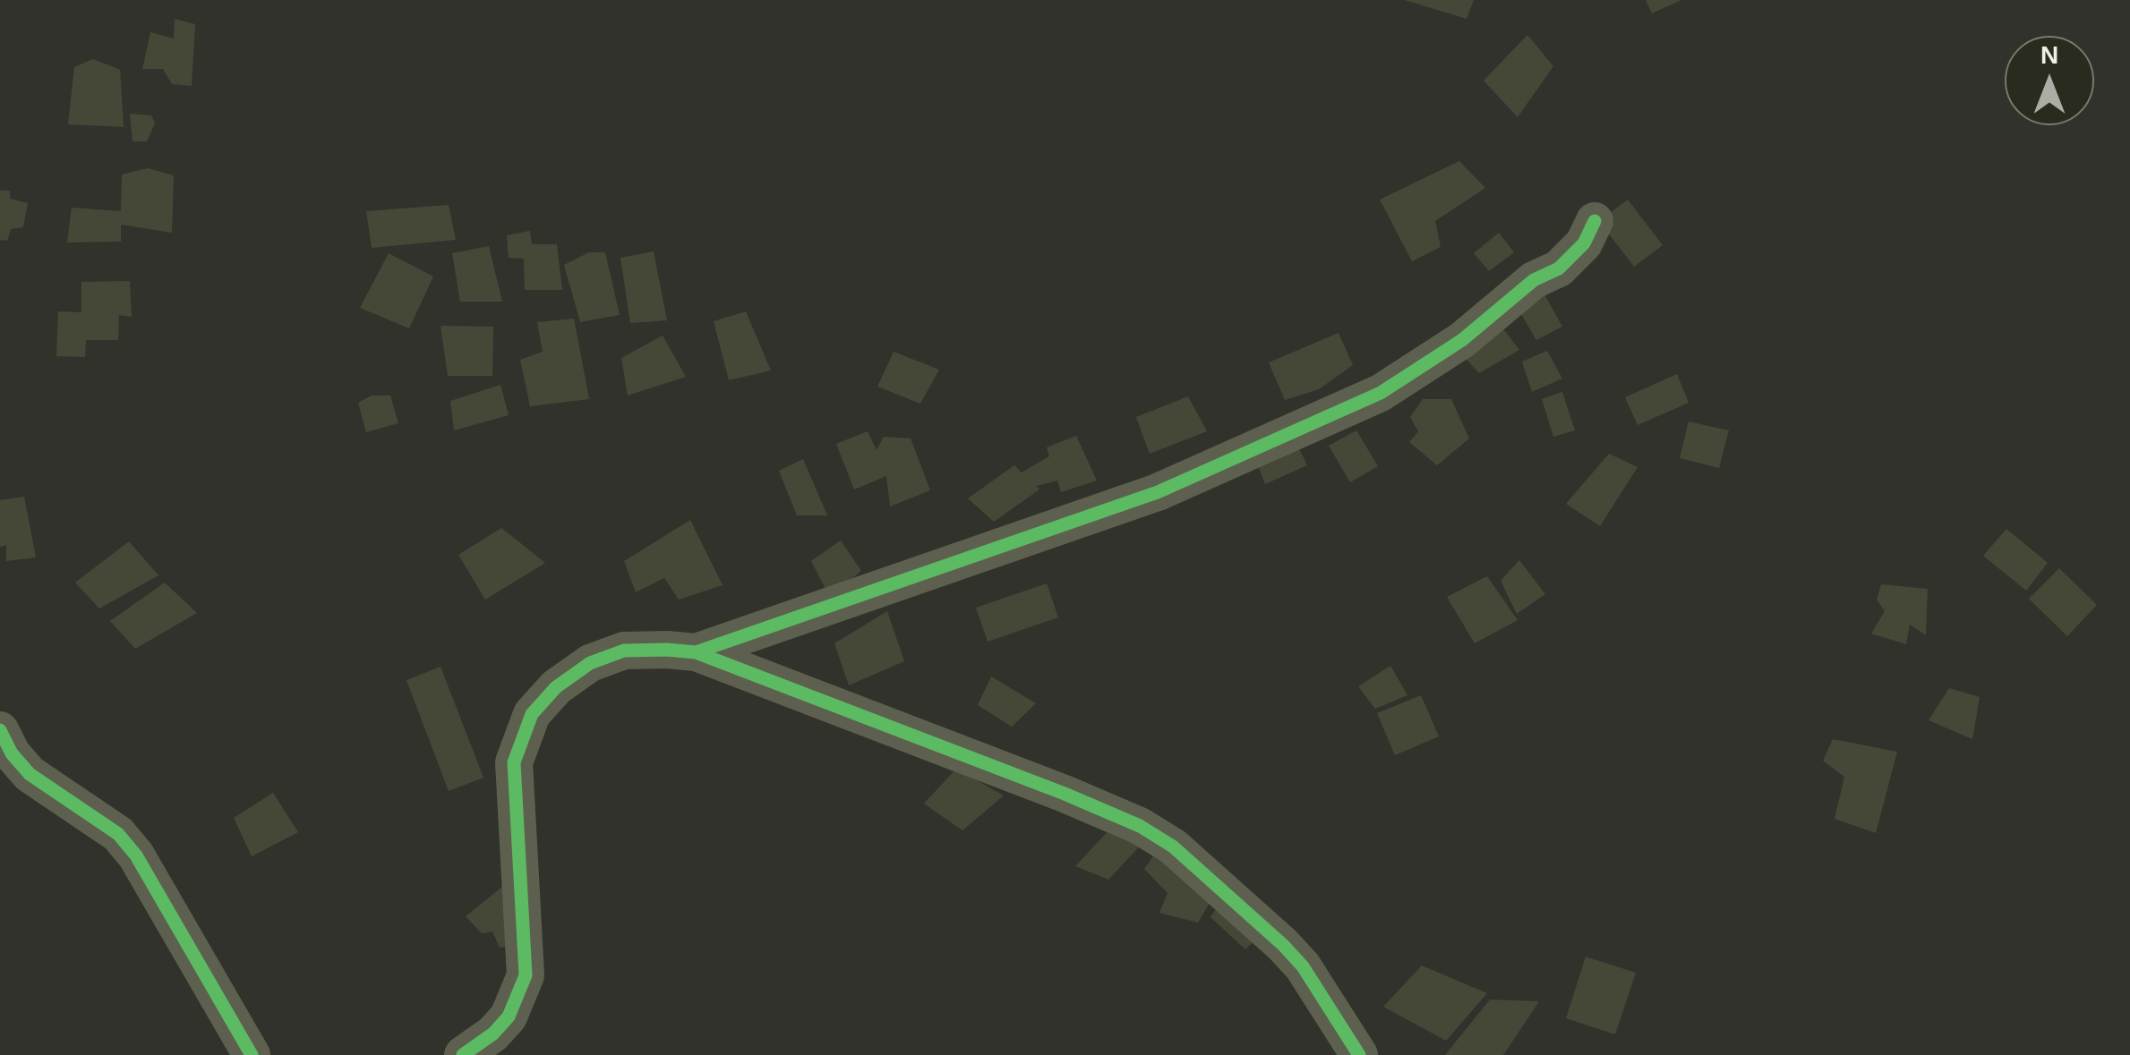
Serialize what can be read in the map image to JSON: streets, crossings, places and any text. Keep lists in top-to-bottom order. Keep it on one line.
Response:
{"north":"top"}
